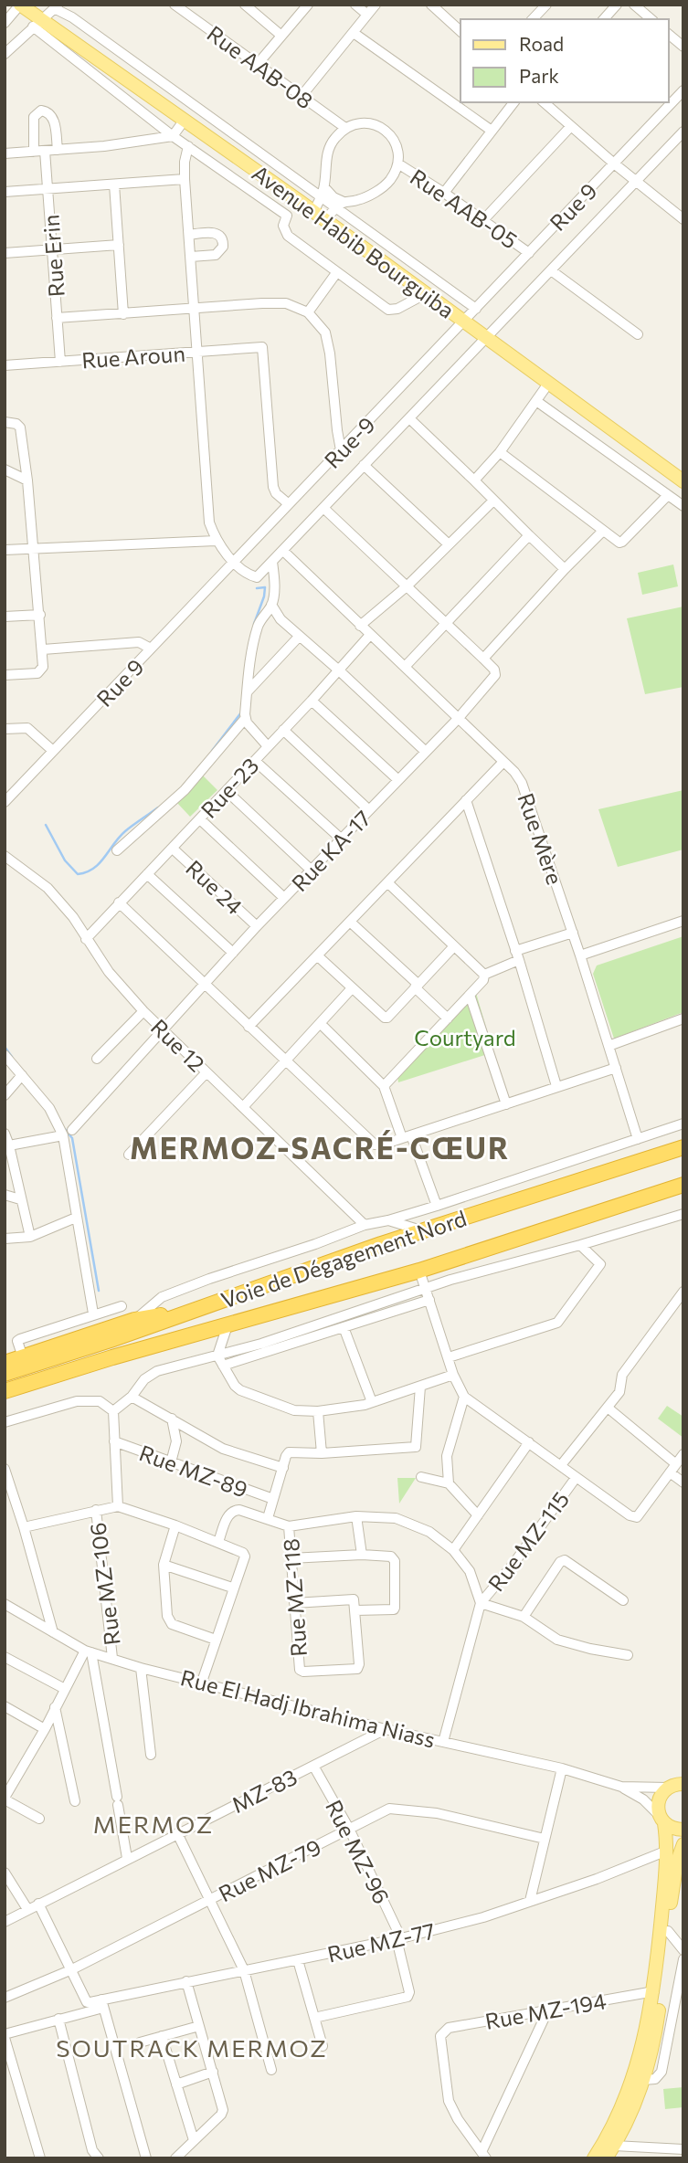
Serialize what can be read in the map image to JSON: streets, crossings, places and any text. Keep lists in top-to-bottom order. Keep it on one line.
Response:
{"streets":{"highway":["Voie de Dégagement Nord"],"main road":["Avenue Habib Bourguiba"],"street":["Rue AAB-08","Rue 9","Rue AAB-05","Rue Erin","Rue Aroun","Rue-9","Rue-23","Rue Mère","Rue KA-17","Rue 24","Rue 12","Rue MZ-89","Rue MZ-115","Rue MZ-106","Rue MZ-118","Rue El Hadj Ibrahima Niass","MZ-83","Rue MZ-96","Rue MZ-79","Rue MZ-77","Rue MZ-194"]},"crossings":[["Rue AAB-08","Rue AAB-05"],["Rue 9","Rue AAB-05"],["Rue 9","Avenue Habib Bourguiba"],["Rue 9","Rue-9"],["Avenue Habib Bourguiba","Rue-9"],["Rue Erin","Rue Aroun"],["Rue Aroun","Rue-9"],["Rue-23","Rue Mère"],["Rue-23","Rue 24"],["Rue-23","Rue 12"],["Rue Mère","Rue KA-17"],["Rue KA-17","Rue 24"],["Rue KA-17","Rue 12"],["Rue MZ-106","Rue El Hadj Ibrahima Niass"],["Rue El Hadj Ibrahima Niass","MZ-83"],["MZ-83","Rue MZ-96"],["Rue MZ-96","Rue MZ-79"],["Rue MZ-96","Rue MZ-77"],["Rue MZ-79","Rue MZ-77"]],"districts":["MERMOZ-SACRÉ-CŒUR","MERMOZ","SOUTRACK MERMOZ"],"parks":["Courtyard"],"legend":["Road","Park"]}
